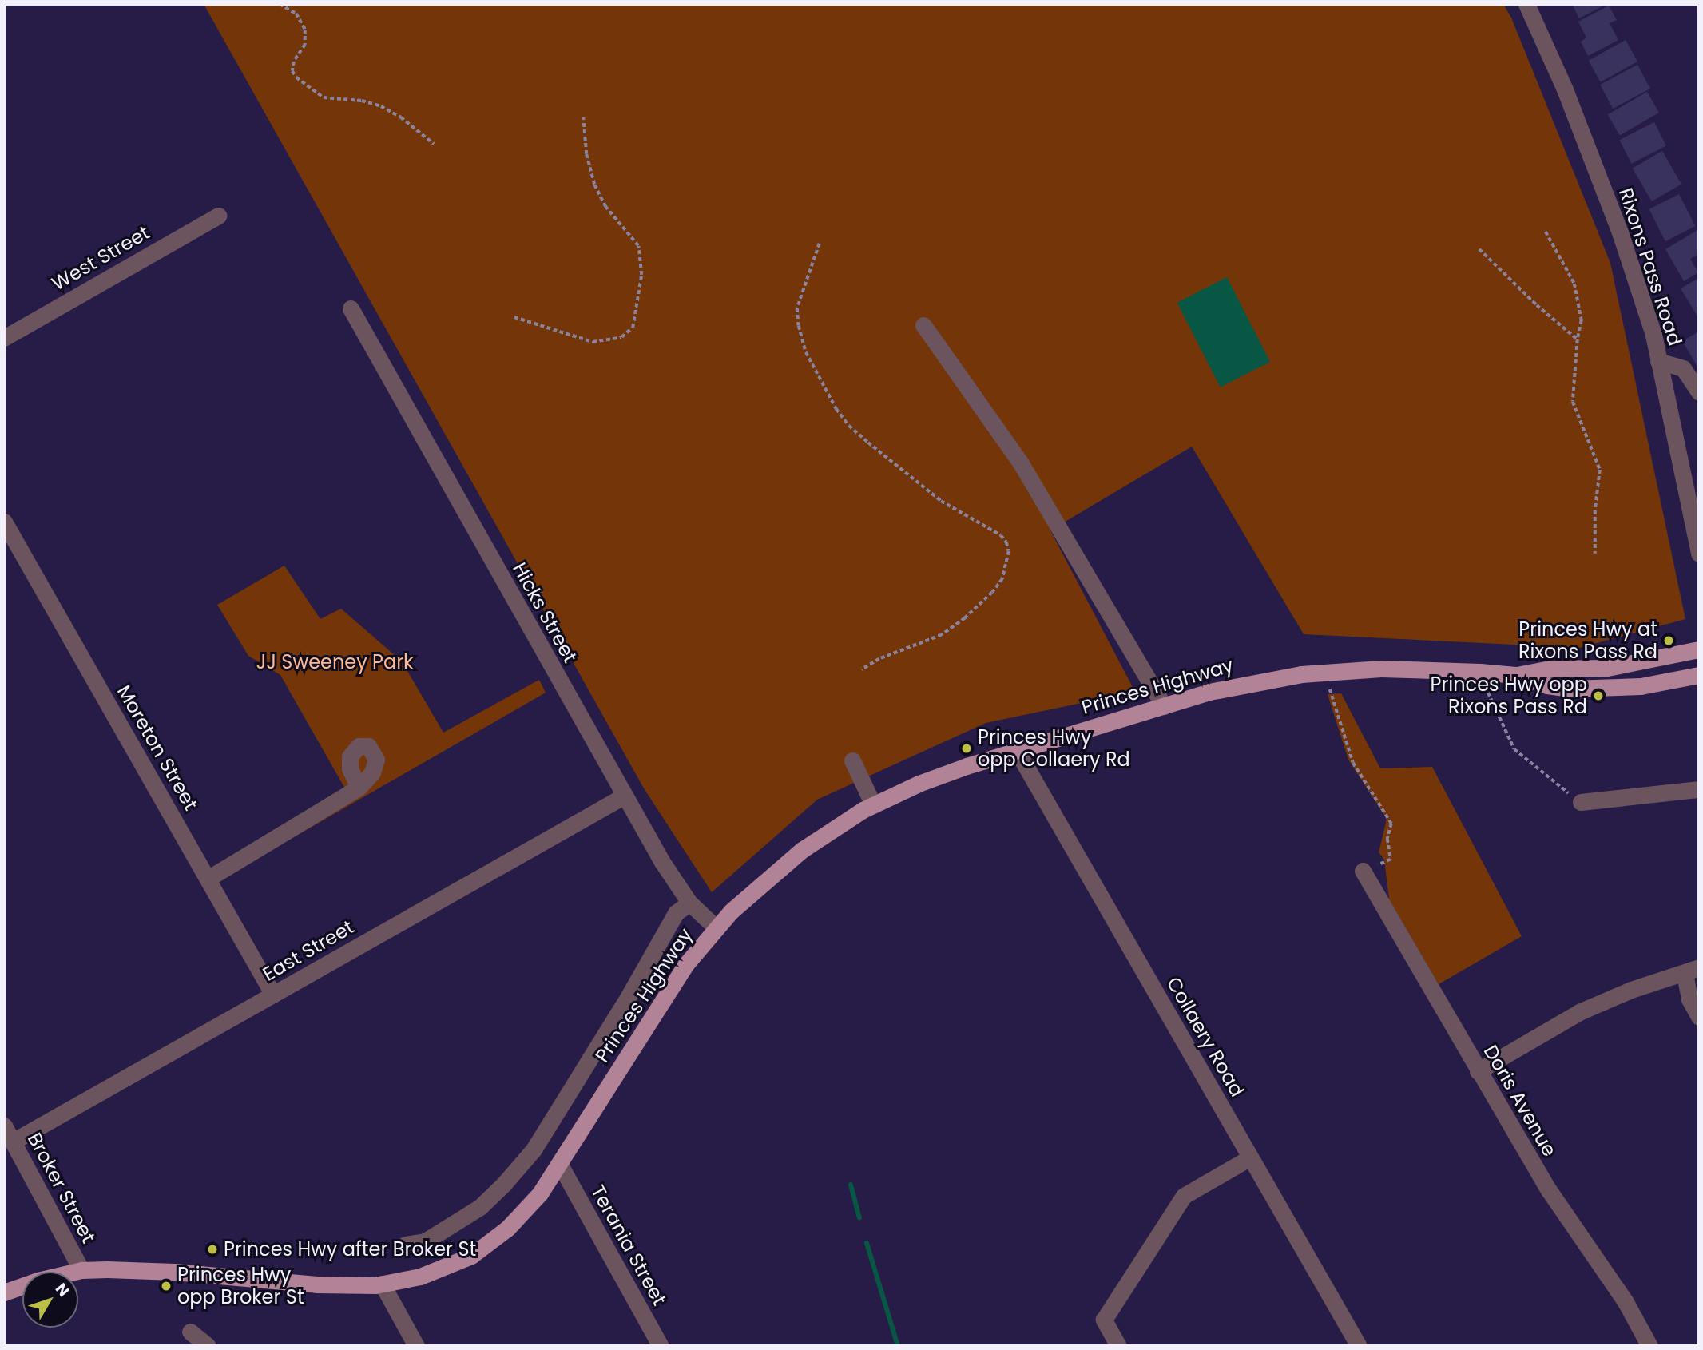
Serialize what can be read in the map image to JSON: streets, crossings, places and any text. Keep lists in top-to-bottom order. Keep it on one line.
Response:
{"streets":{"main road":["Princes Highway"],"street":["West Street","Rixons Pass Road","Hicks Street","Moreton Street","East Street","Collaery Road","Doris Avenue","Broker Street","Terania Street"]},"crossings":[["Hicks Street","Princes Highway"],["Hicks Street","East Street"],["Princes Highway","Collaery Road"],["Princes Highway","Broker Street"],["Princes Highway","Terania Street"],["Moreton Street","East Street"],["East Street","Broker Street"]],"parks":["JJ Sweeney Park"],"places":["Princes Hwy at Rixons Pass Rd","Princes Hwy opp Rixons Pass Rd","Princes Hwy opp Collaery Rd","Princes Hwy after Broker St","Princes Hwy opp Broker St"],"north":"top right"}
